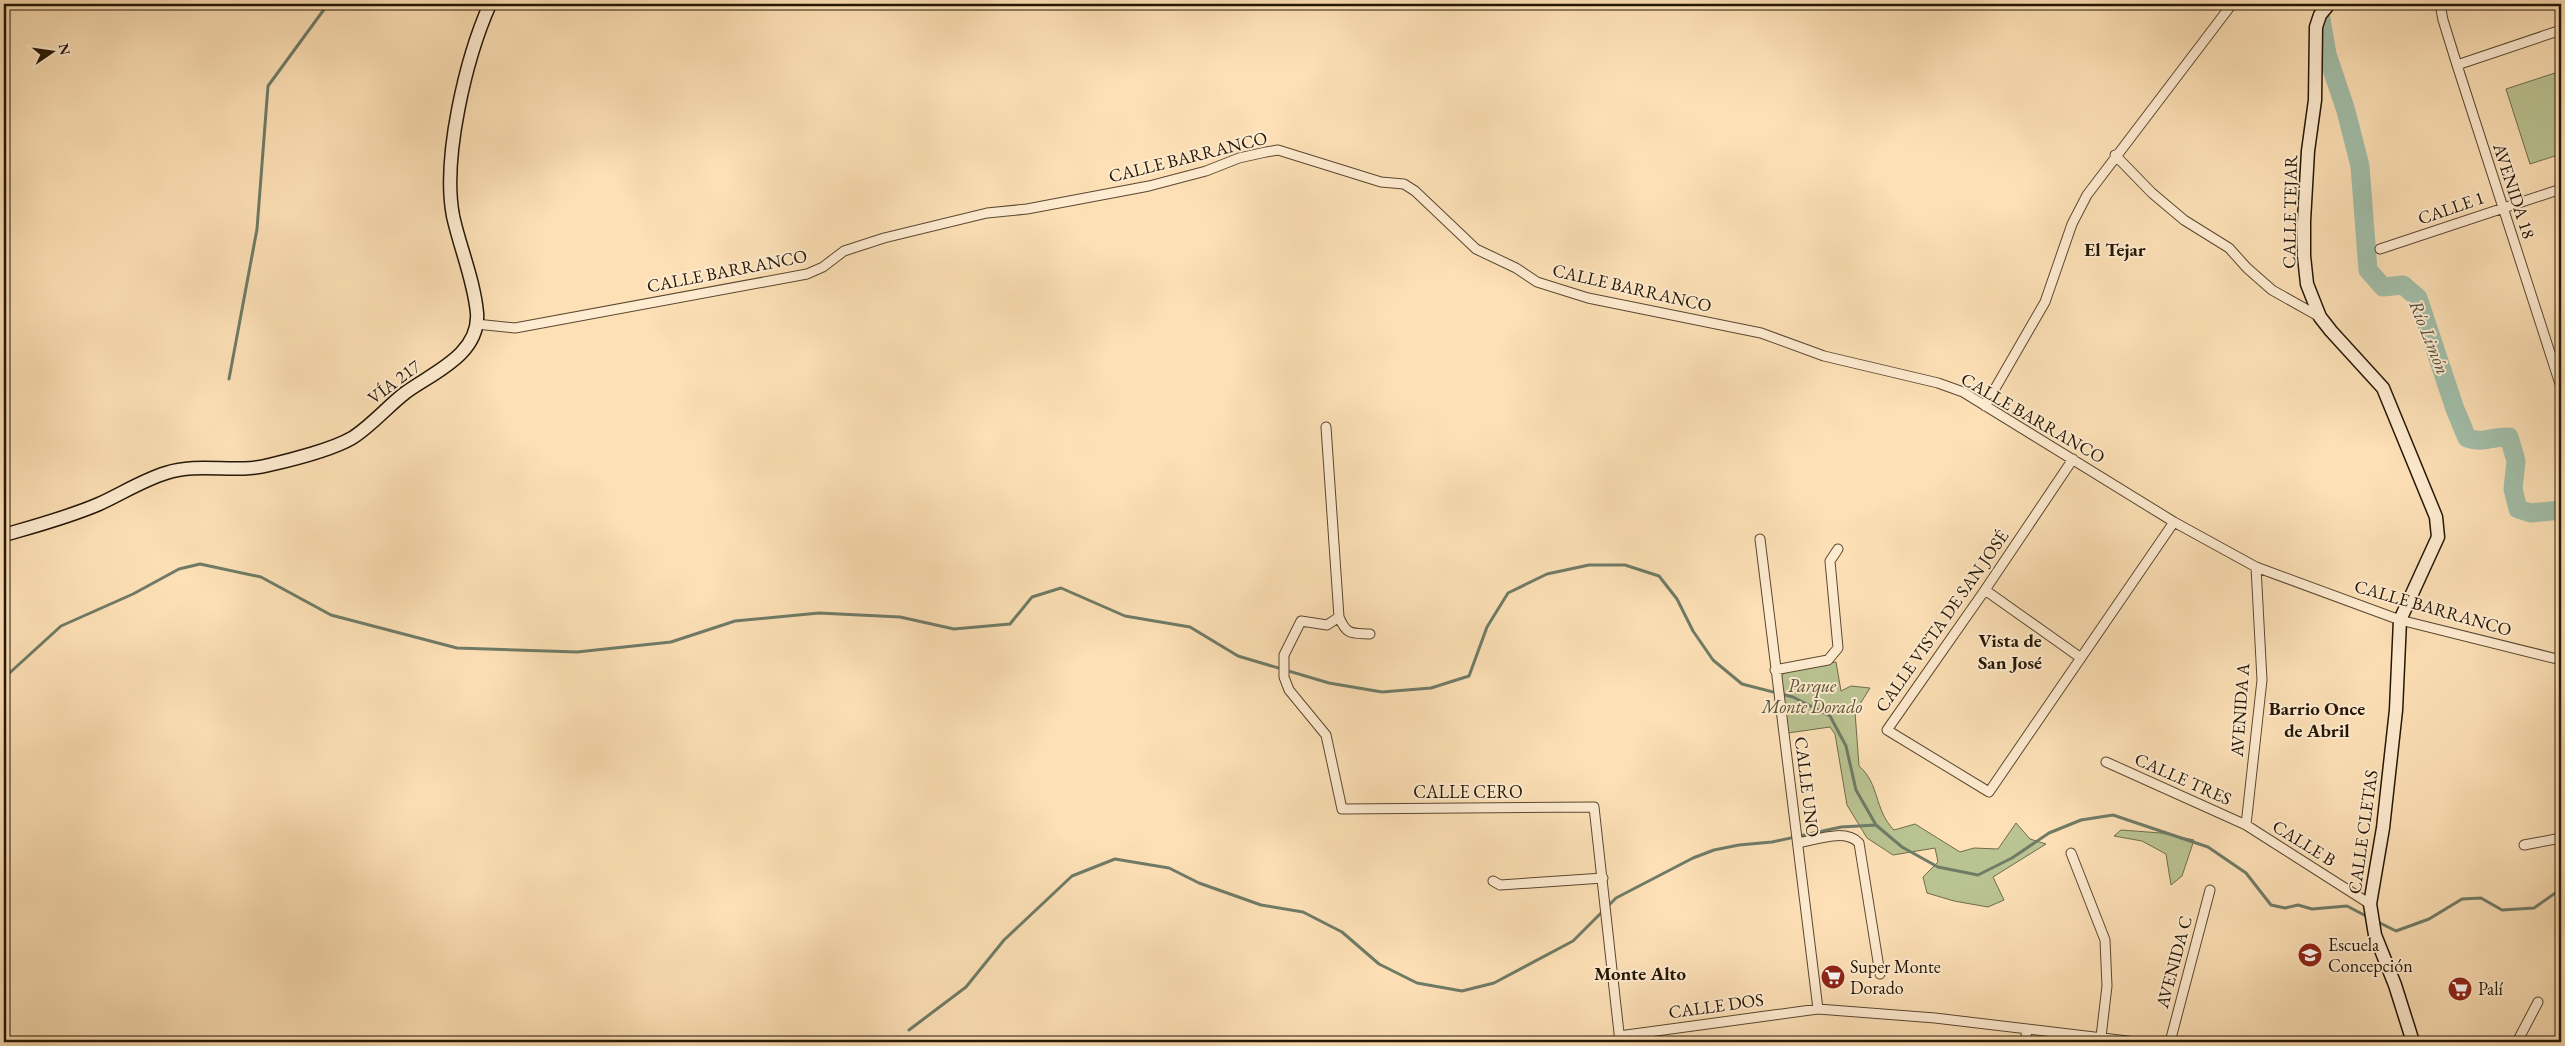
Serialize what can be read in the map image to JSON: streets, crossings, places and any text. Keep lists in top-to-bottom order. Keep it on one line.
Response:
{"streets":{"street":["CALLE BARRANCO","AVENIDA 18","CALLE 1","CALLE TEJAR","VÍA 217","CALLE VISTA DE SAN JOSÉ","AVENIDA A","CALLE TRES","CALLE UNO","CALLE CERO","CALLE CLETAS","CALLE B","AVENIDA C","CALLE DOS"]},"crossings":[["CALLE BARRANCO","CALLE TEJAR"],["CALLE BARRANCO","VÍA 217"],["CALLE BARRANCO","CALLE VISTA DE SAN JOSÉ"],["CALLE BARRANCO","AVENIDA A"],["CALLE BARRANCO","CALLE CLETAS"],["AVENIDA 18","CALLE 1"],["CALLE TEJAR","CALLE CLETAS"],["AVENIDA A","CALLE TRES"],["AVENIDA A","CALLE B"],["CALLE TRES","CALLE B"],["CALLE UNO","CALLE DOS"],["CALLE CLETAS","CALLE B"]],"districts":["El Tejar","Vista de San José","Barrio Once de Abril","Monte Alto"],"water":["Río Limón"],"parks":["Parque Monte Dorado"],"places":{"school or university":["Escuela Concepción"],"supermarket":["Super Monte Dorado","Palí"]},"north":"right"}
